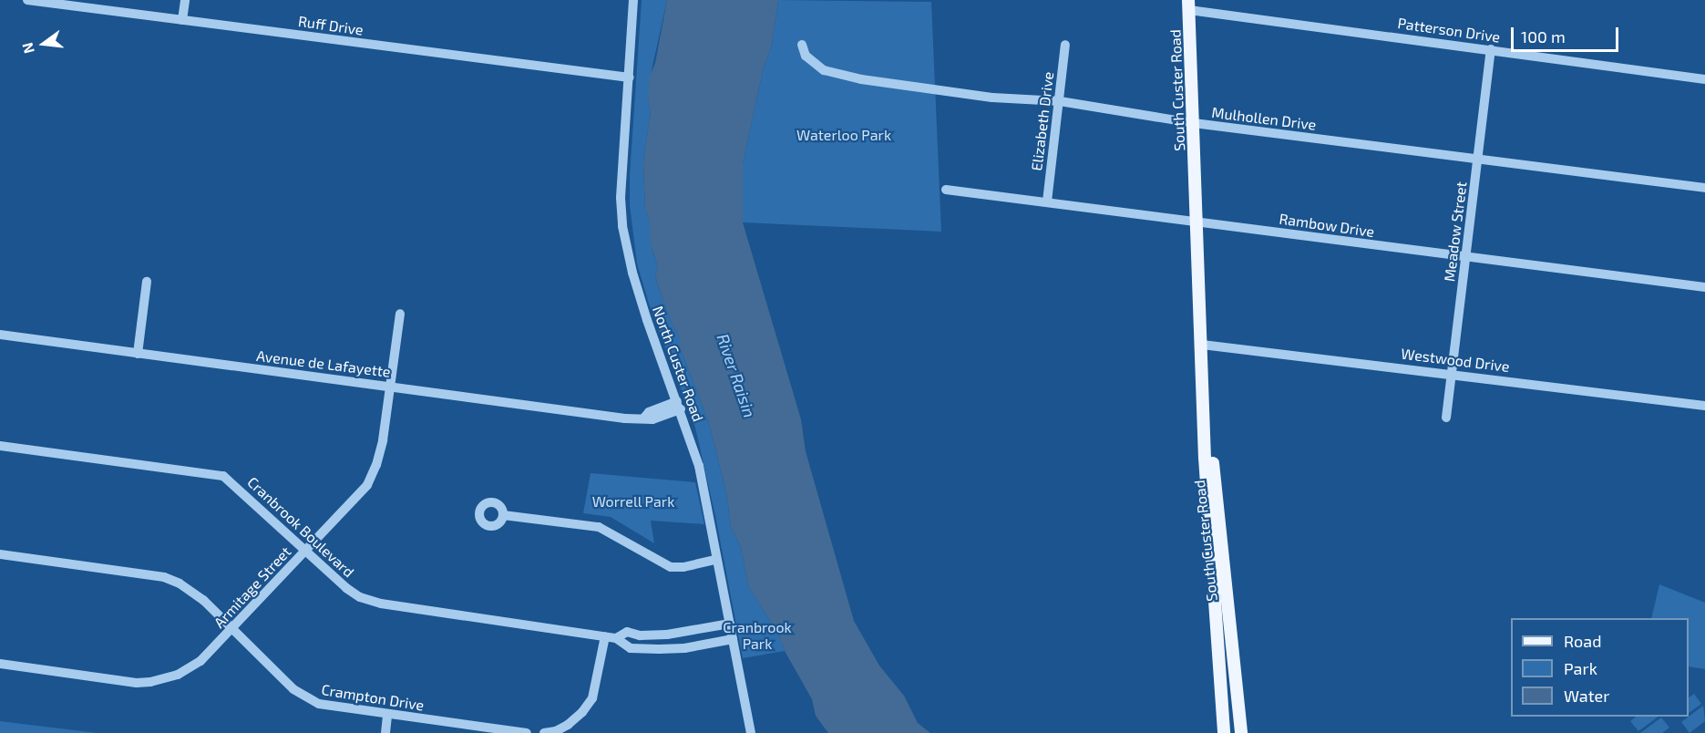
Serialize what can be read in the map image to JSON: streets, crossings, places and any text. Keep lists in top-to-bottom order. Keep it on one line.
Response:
{"streets":{"main road":["South Custer Road"],"street":["Ruff Drive","Patterson Drive","Mulhollen Drive","Elizabeth Drive","Rambow Drive","Meadow Street","Westwood Drive","Avenue de Lafayette","North Custer Road","Cranbrook Boulevard","Armitage Street","Crampton Drive"]},"crossings":[["Ruff Drive","North Custer Road"],["Patterson Drive","South Custer Road"],["Patterson Drive","Meadow Street"],["South Custer Road","Mulhollen Drive"],["South Custer Road","Rambow Drive"],["South Custer Road","Westwood Drive"],["Mulhollen Drive","Elizabeth Drive"],["Mulhollen Drive","Meadow Street"],["Elizabeth Drive","Rambow Drive"],["Rambow Drive","Meadow Street"],["Meadow Street","Westwood Drive"],["Avenue de Lafayette","North Custer Road"],["Avenue de Lafayette","Armitage Street"],["North Custer Road","Cranbrook Boulevard"],["Cranbrook Boulevard","Armitage Street"],["Armitage Street","Crampton Drive"]],"water":["River Raisin"],"parks":["Waterloo Park","Worrell Park","Cranbrook Park"],"legend":["Road","Park","Water"],"scale_bar":"100 m","north":"left"}
